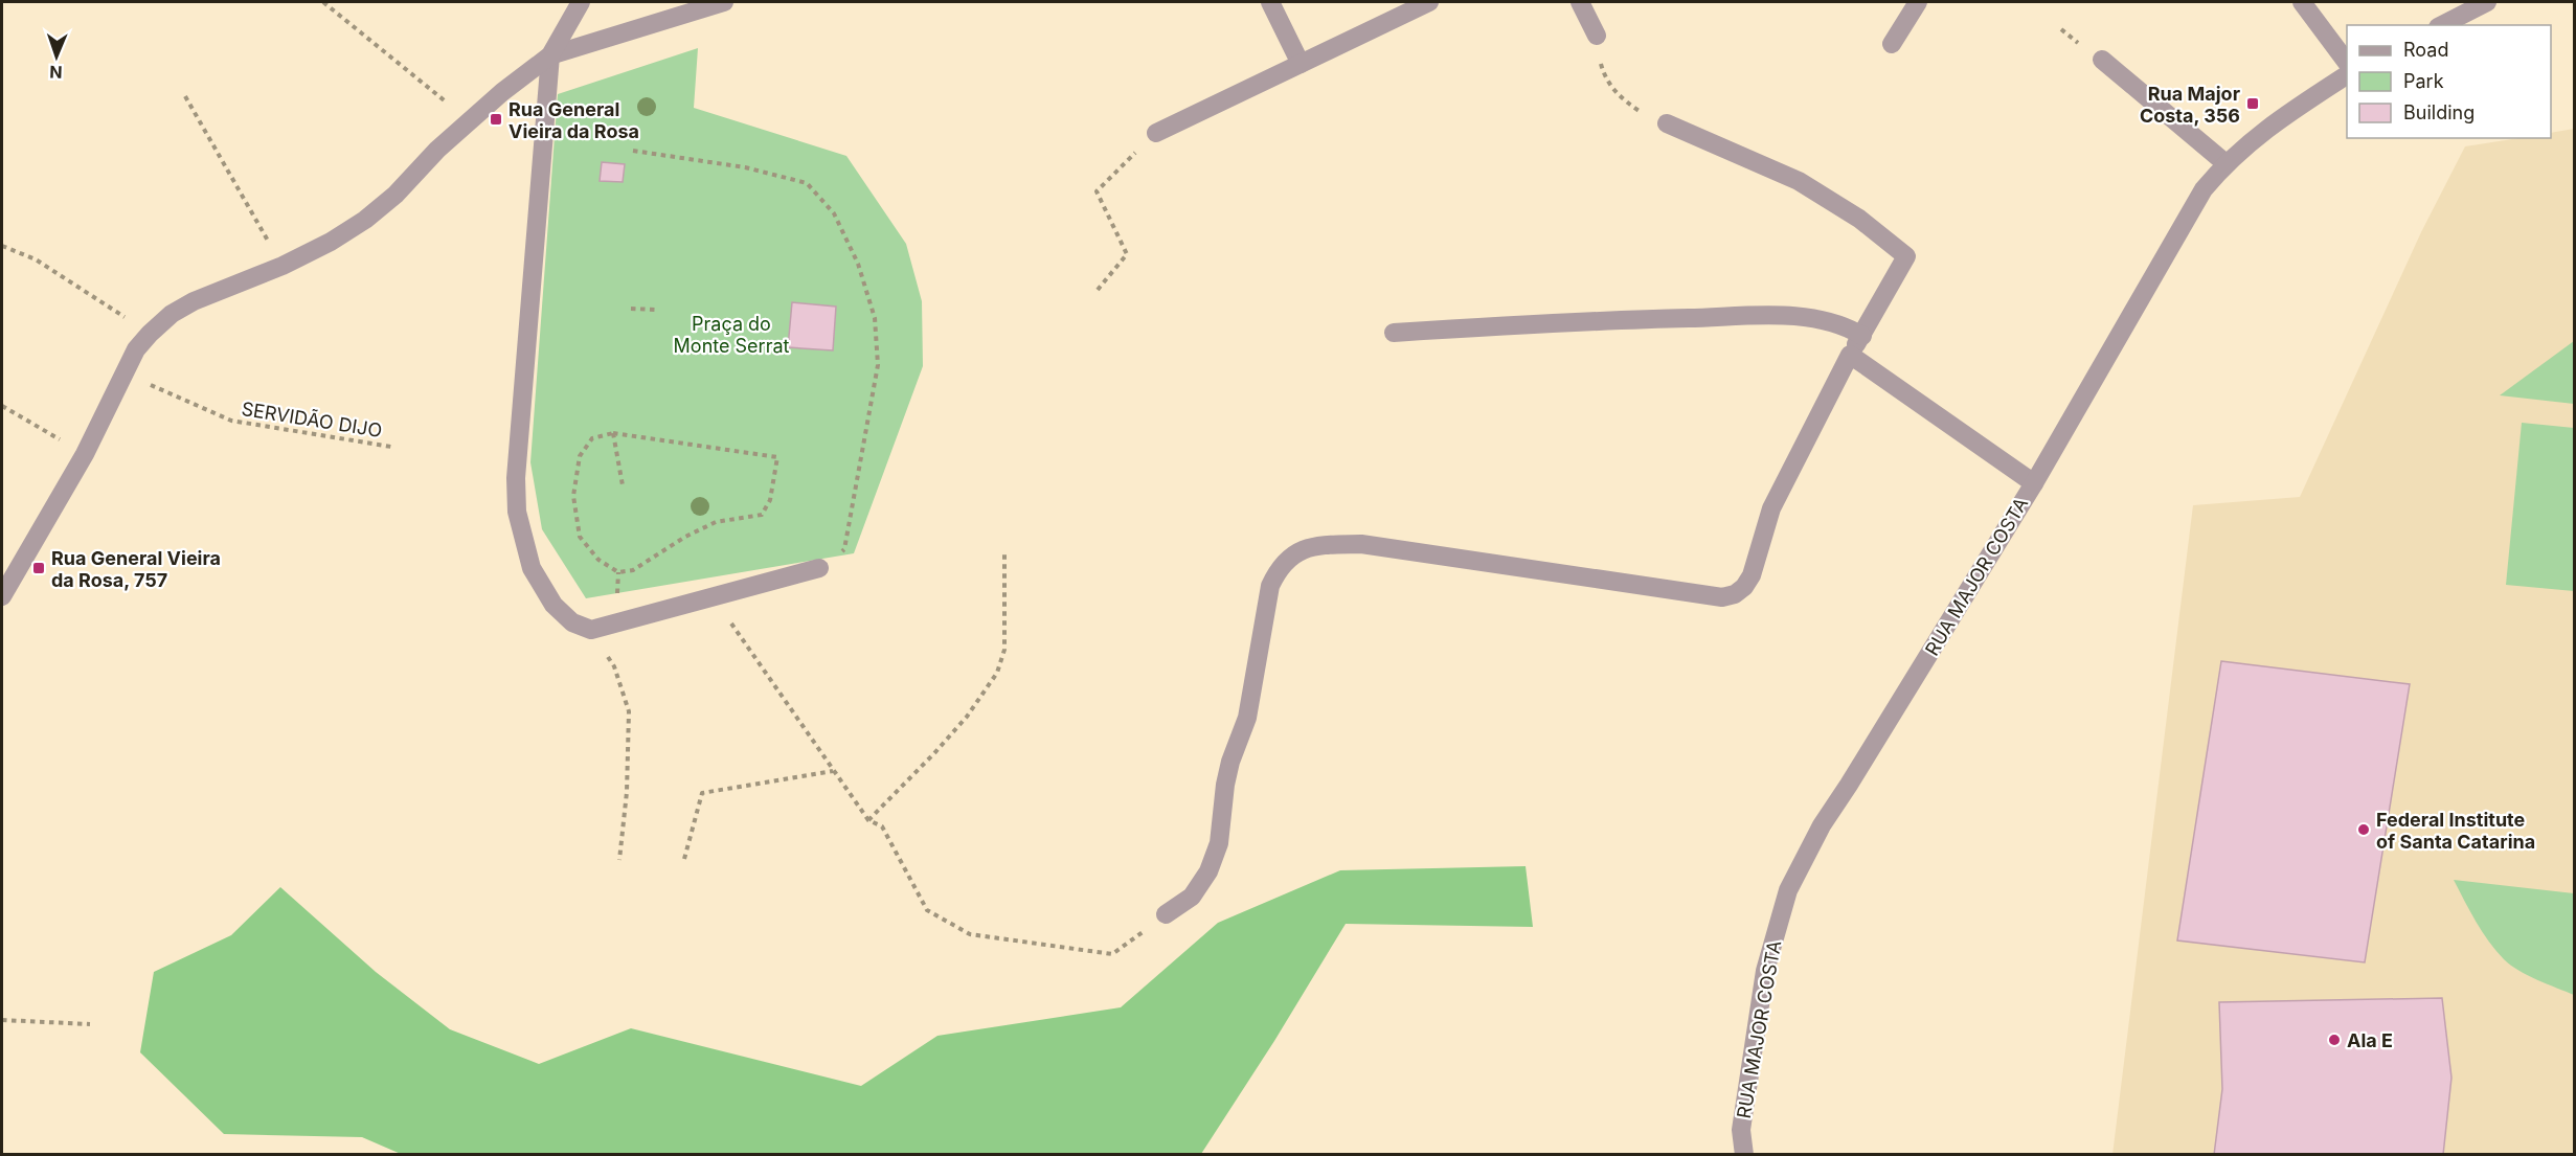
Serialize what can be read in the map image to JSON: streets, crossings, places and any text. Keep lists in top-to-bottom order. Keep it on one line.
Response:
{"streets":{"street":["RUA MAJOR COSTA"],"path":["SERVIDÃO DIJO"]},"parks":["Praça do Monte Serrat"],"places":{"transit":["Rua Major Costa, 356","Rua General Vieira da Rosa","Rua General Vieira da Rosa, 757"],"other":["Federal Institute of Santa Catarina","Ala E"]},"legend":["Road","Park","Building"],"north":"bottom"}
